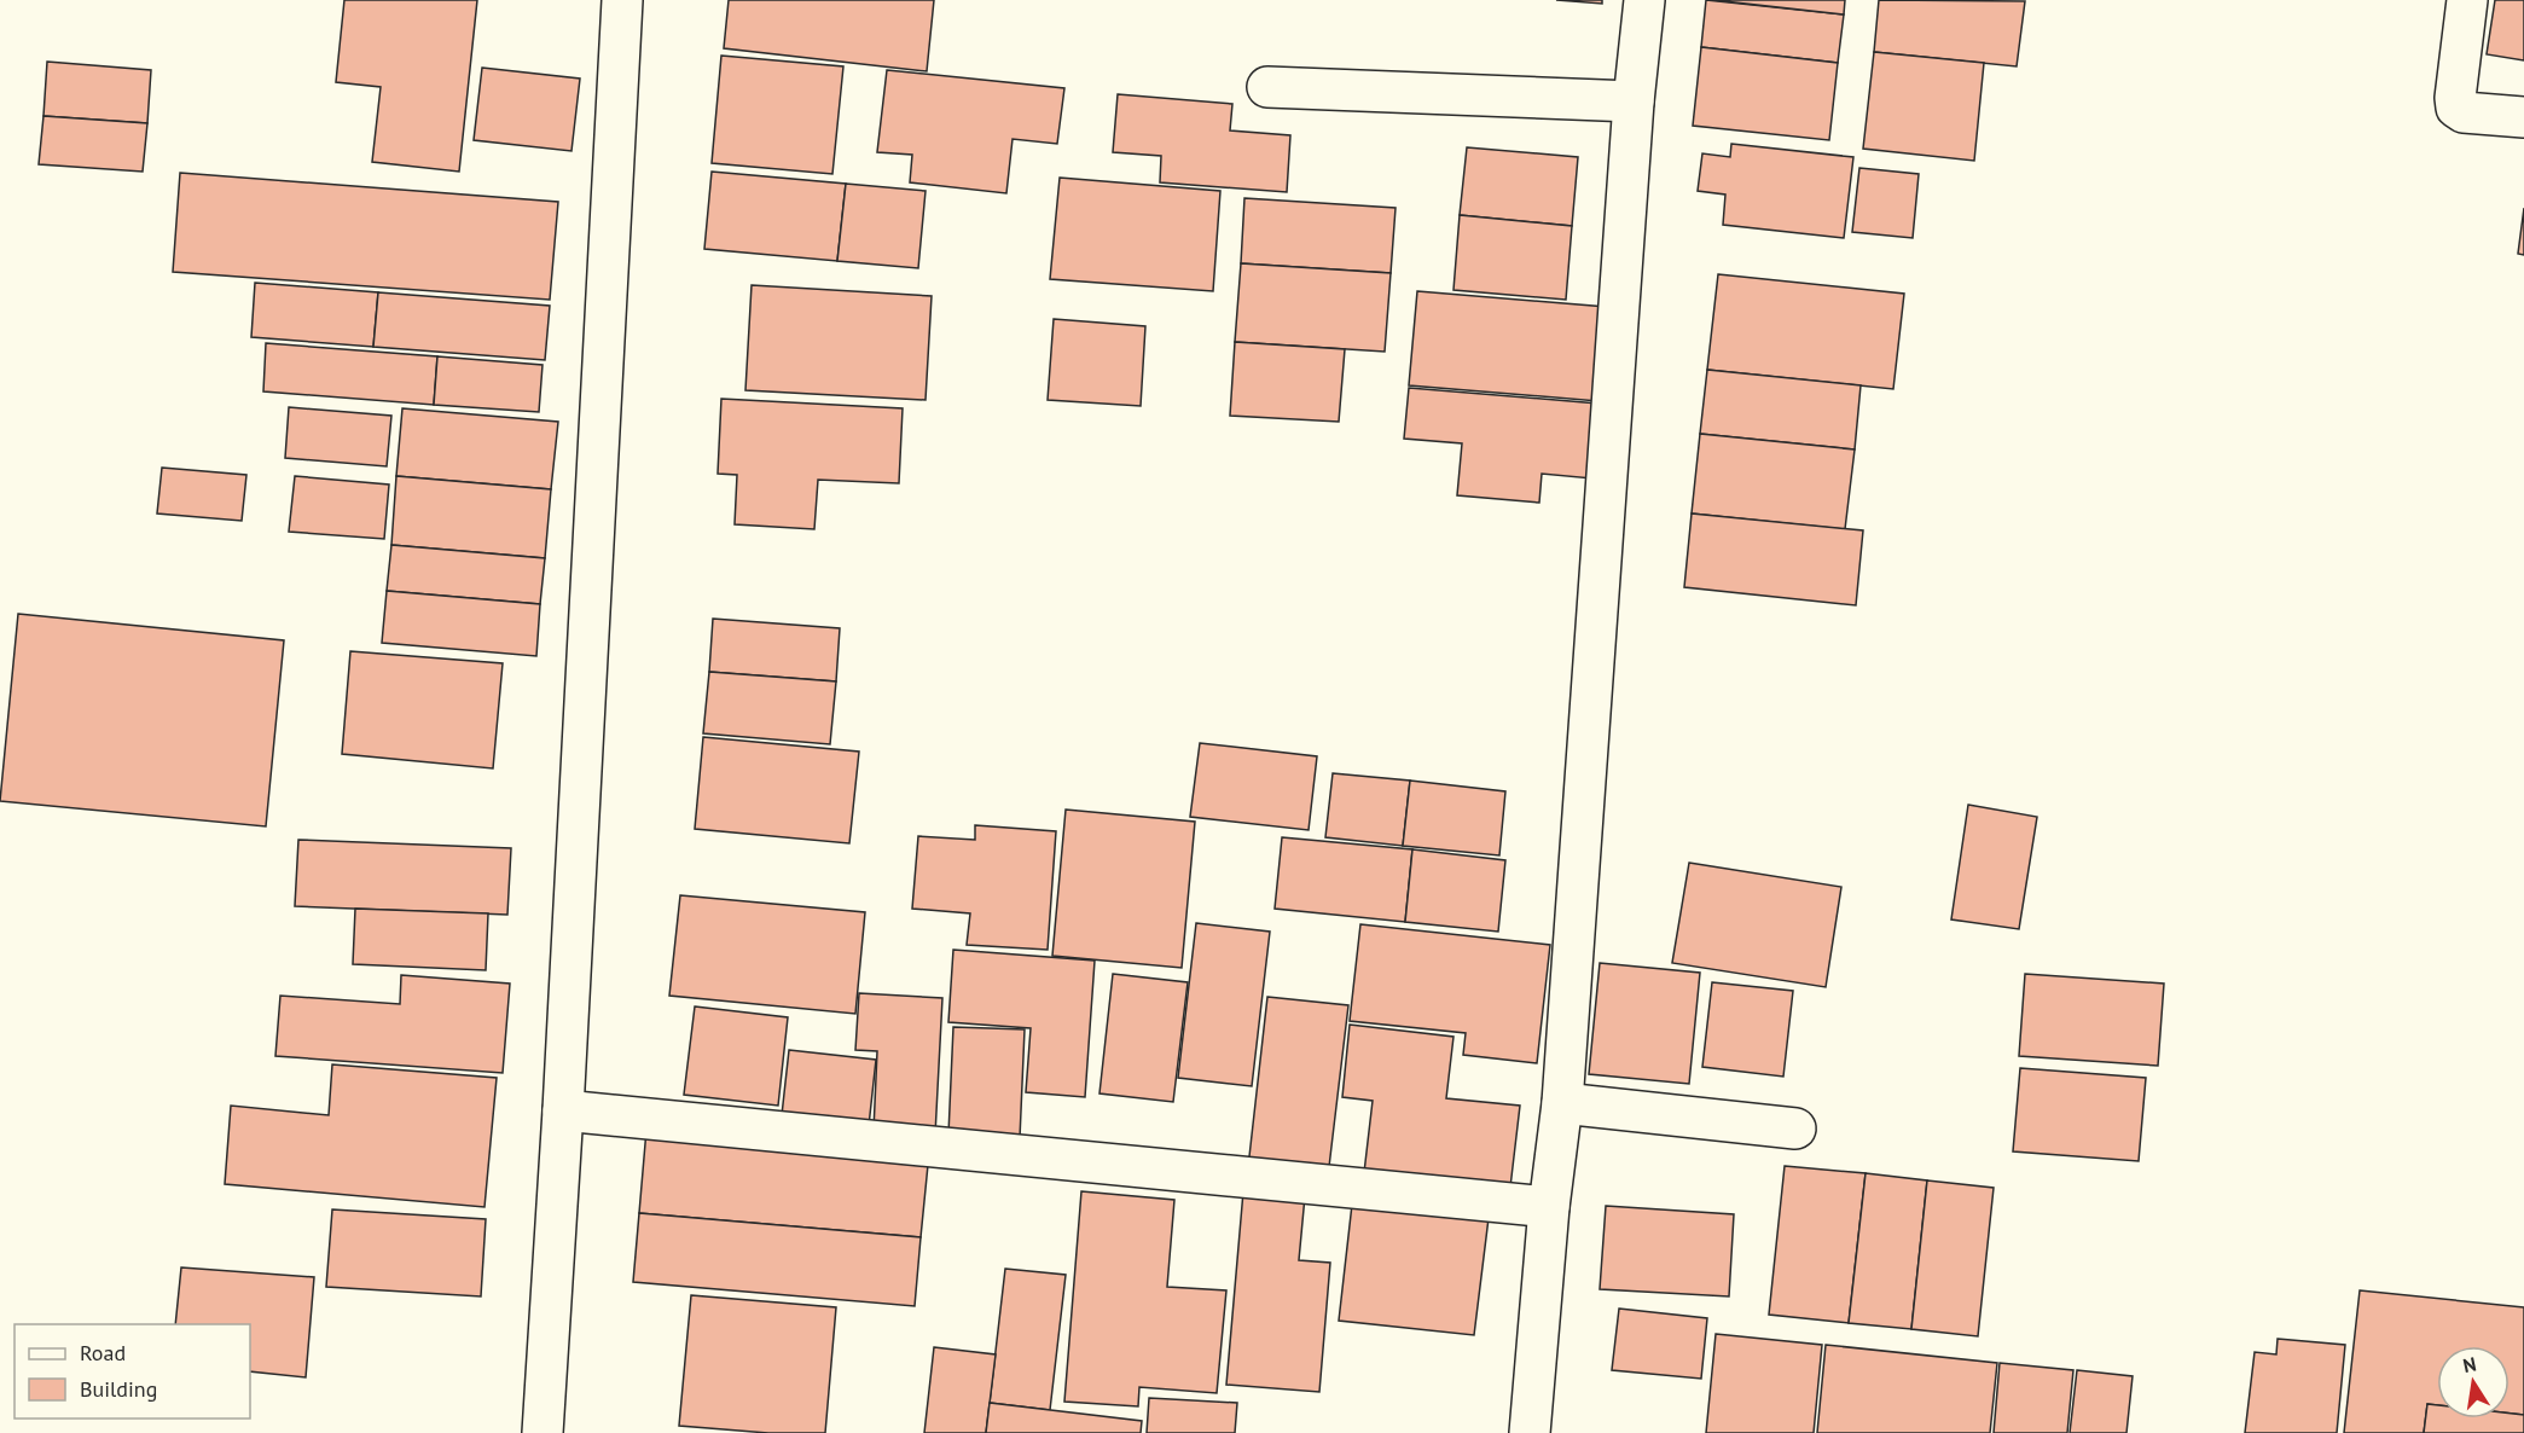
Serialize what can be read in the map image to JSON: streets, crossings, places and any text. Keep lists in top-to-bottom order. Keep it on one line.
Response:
{"legend":["Road","Building"],"north":"top"}
